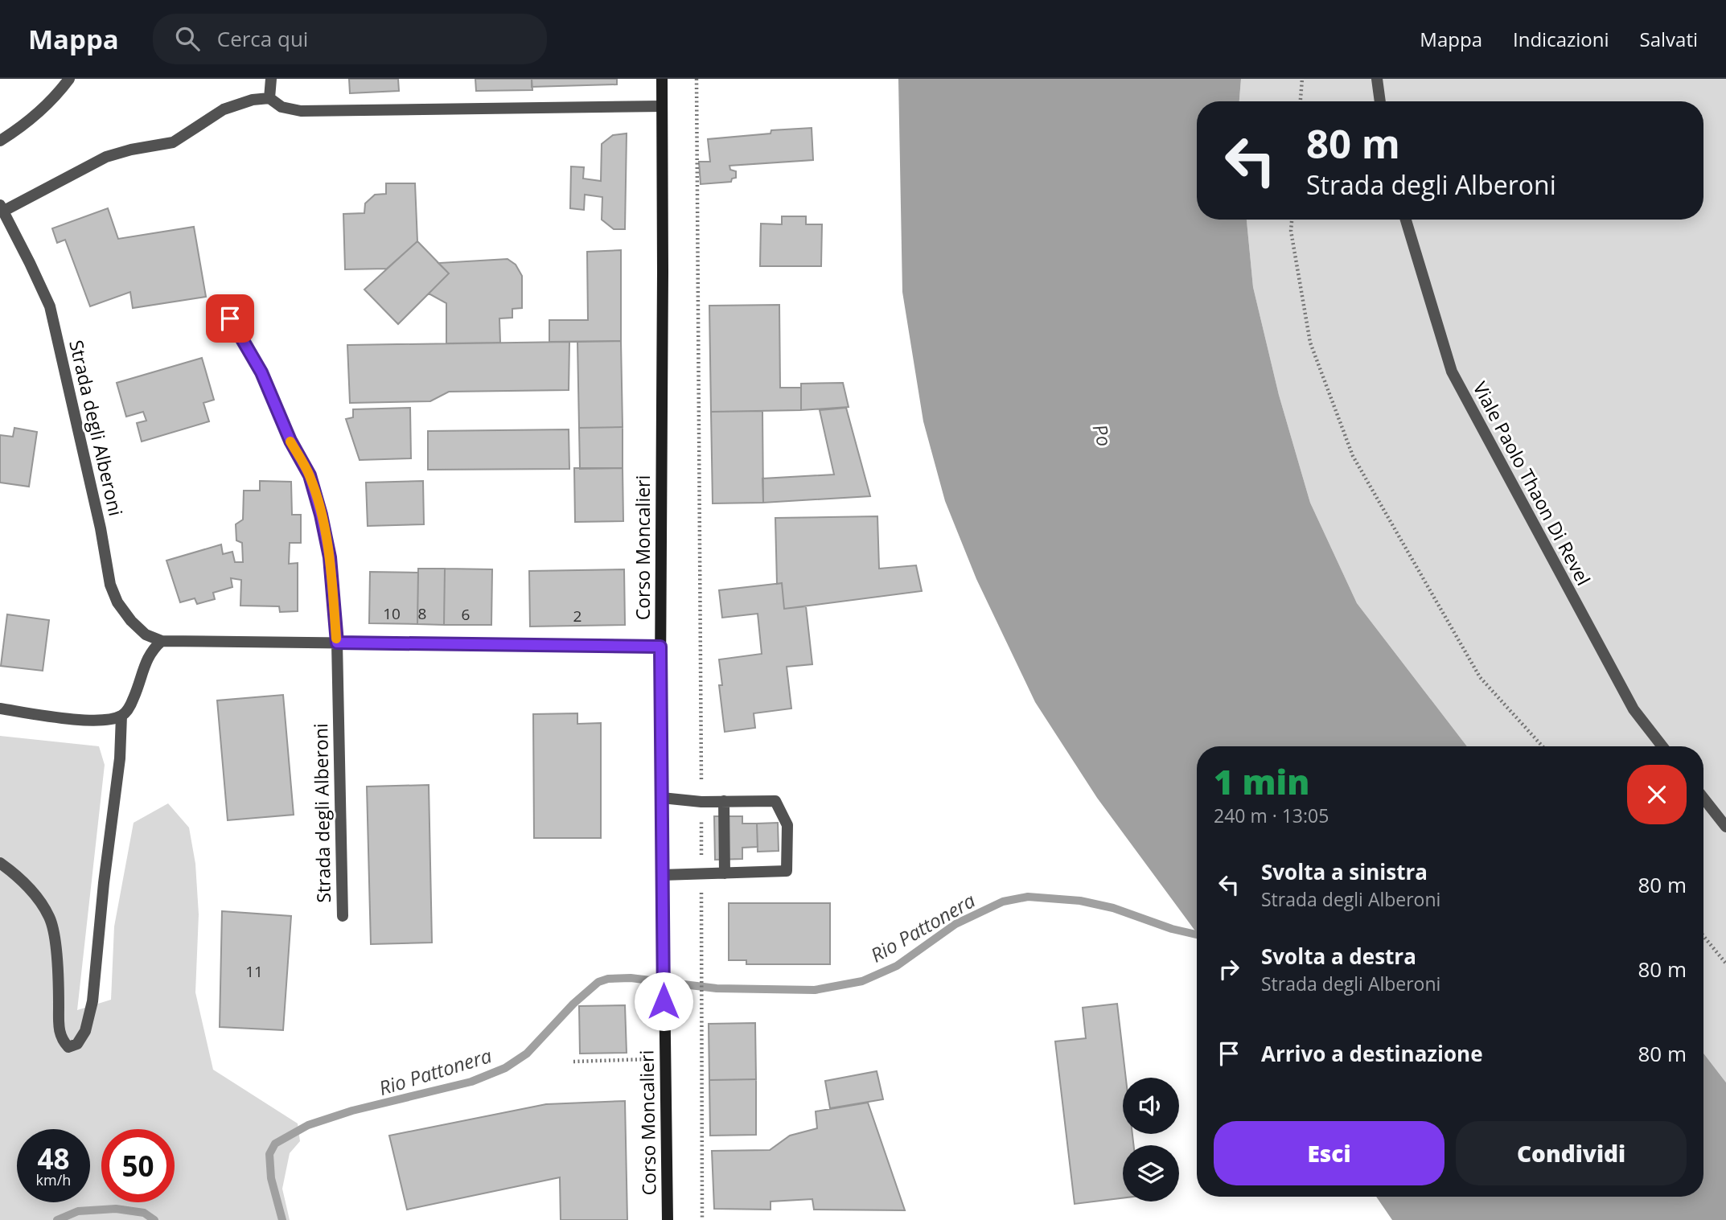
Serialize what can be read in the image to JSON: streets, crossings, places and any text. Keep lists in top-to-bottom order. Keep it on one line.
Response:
{"streets":{"main road":["Corso Moncalieri"],"street":["Strada degli Alberoni","Viale Paolo Thaon Di Revel"]},"crossings":[["Strada degli Alberoni","Corso Moncalieri"]],"water":["Po","Rio Pattonera"],"house_numbers":["10","8","6","2","11"],"page":{"header":"Mappa","search":"Cerca qui","nav":["Mappa","Indicazioni","Salvati"],"turn":["80 m","Strada degli Alberoni"],"heading":["1 min","240 m · 13:05"],"list":[{"name":"Svolta a sinistra","note":"Strada degli Alberoni","value":"80 m"},{"name":"Svolta a destra","note":"Strada degli Alberoni","value":"80 m"},{"name":"Arrivo a destinazione","value":"80 m"}],"buttons":["Esci","Condividi"],"speed":"48 km/h","limit":"50"}}
